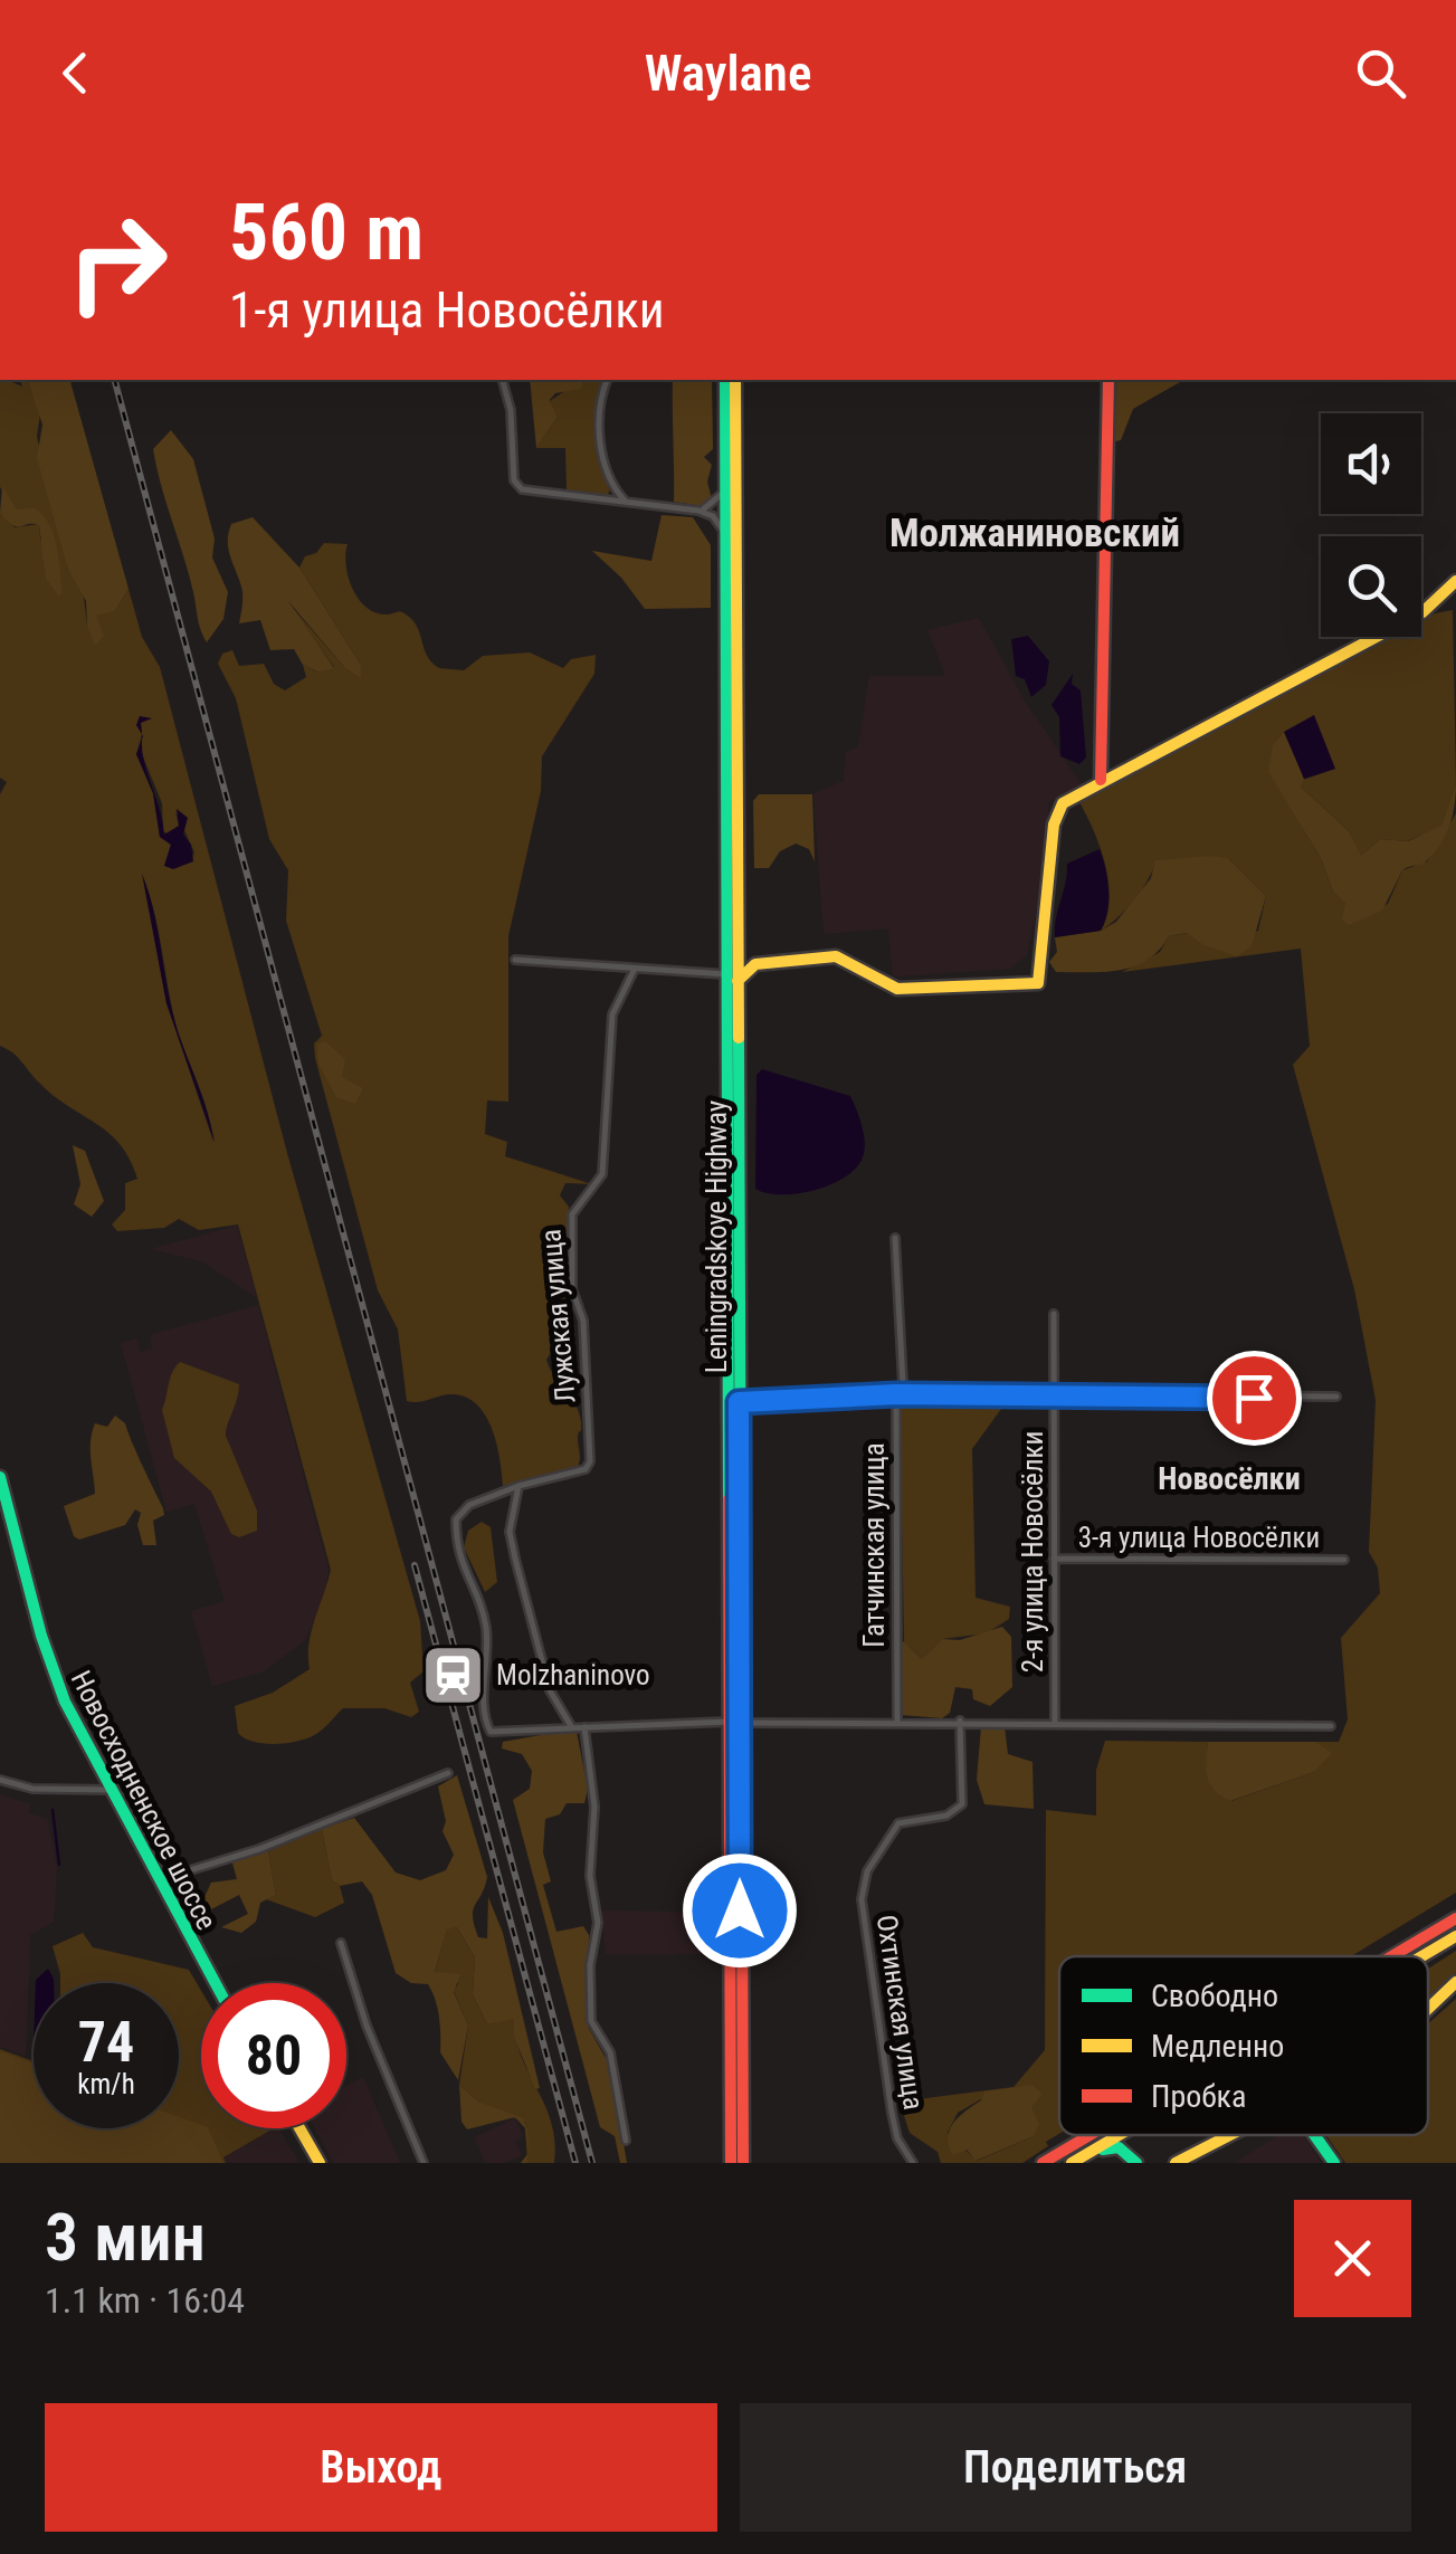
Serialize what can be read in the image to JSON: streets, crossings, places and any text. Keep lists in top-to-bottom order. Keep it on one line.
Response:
{"streets":{"main road":["Leningradskoye Highway","Новосходненское шоссе"],"street":["Лужская улица","3-я улица Новосёлки","Гатчинская улица","2-я улица Новосёлки","Охтинская улица"]},"crossings":[["3-я улица Новосёлки","2-я улица Новосёлки"]],"districts":["Молжаниновский","Новосёлки"],"places":{"station":["Molzhaninovo"]},"legend":["Свободно","Медленно","Пробка"],"page":{"header":"Waylane","turn":["560 m","1-я улица Новосёлки"],"speed":"74 km/h","limit":"80","heading":["3 мин","1.1 km · 16:04"],"buttons":["Выход","Поделиться"]}}
